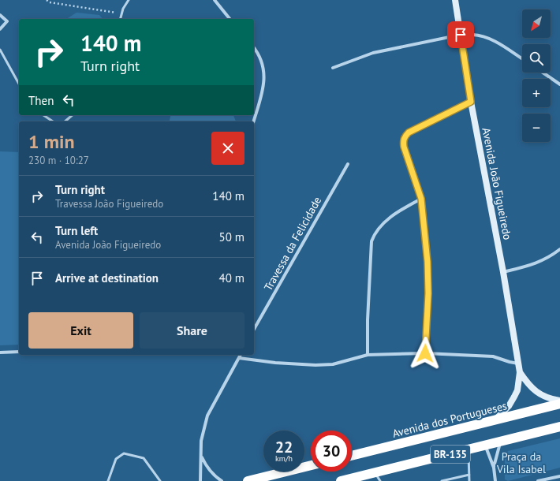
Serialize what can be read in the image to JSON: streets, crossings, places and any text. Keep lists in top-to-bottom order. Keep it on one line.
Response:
{"streets":{"highway":["Avenida dos Portugueses","BR-135"],"main road":["Avenida João Figueiredo"],"street":["Travessa da Felicidade"]},"crossings":[["Avenida João Figueiredo","Avenida dos Portugueses"]],"parks":["Praça da Vila Isabel"],"north":"bottom left","page":{"map_buttons":["+","−"],"turn":["140 m","Turn right"],"then":"Then","heading":["1 min","230 m · 10:27"],"list":[{"name":"Turn right","note":"Travessa João Figueiredo","value":"140 m"},{"name":"Turn left","note":"Avenida João Figueiredo","value":"50 m"},{"name":"Arrive at destination","value":"40 m"}],"buttons":["Exit","Share"],"speed":"22 km/h","limit":"30"}}
